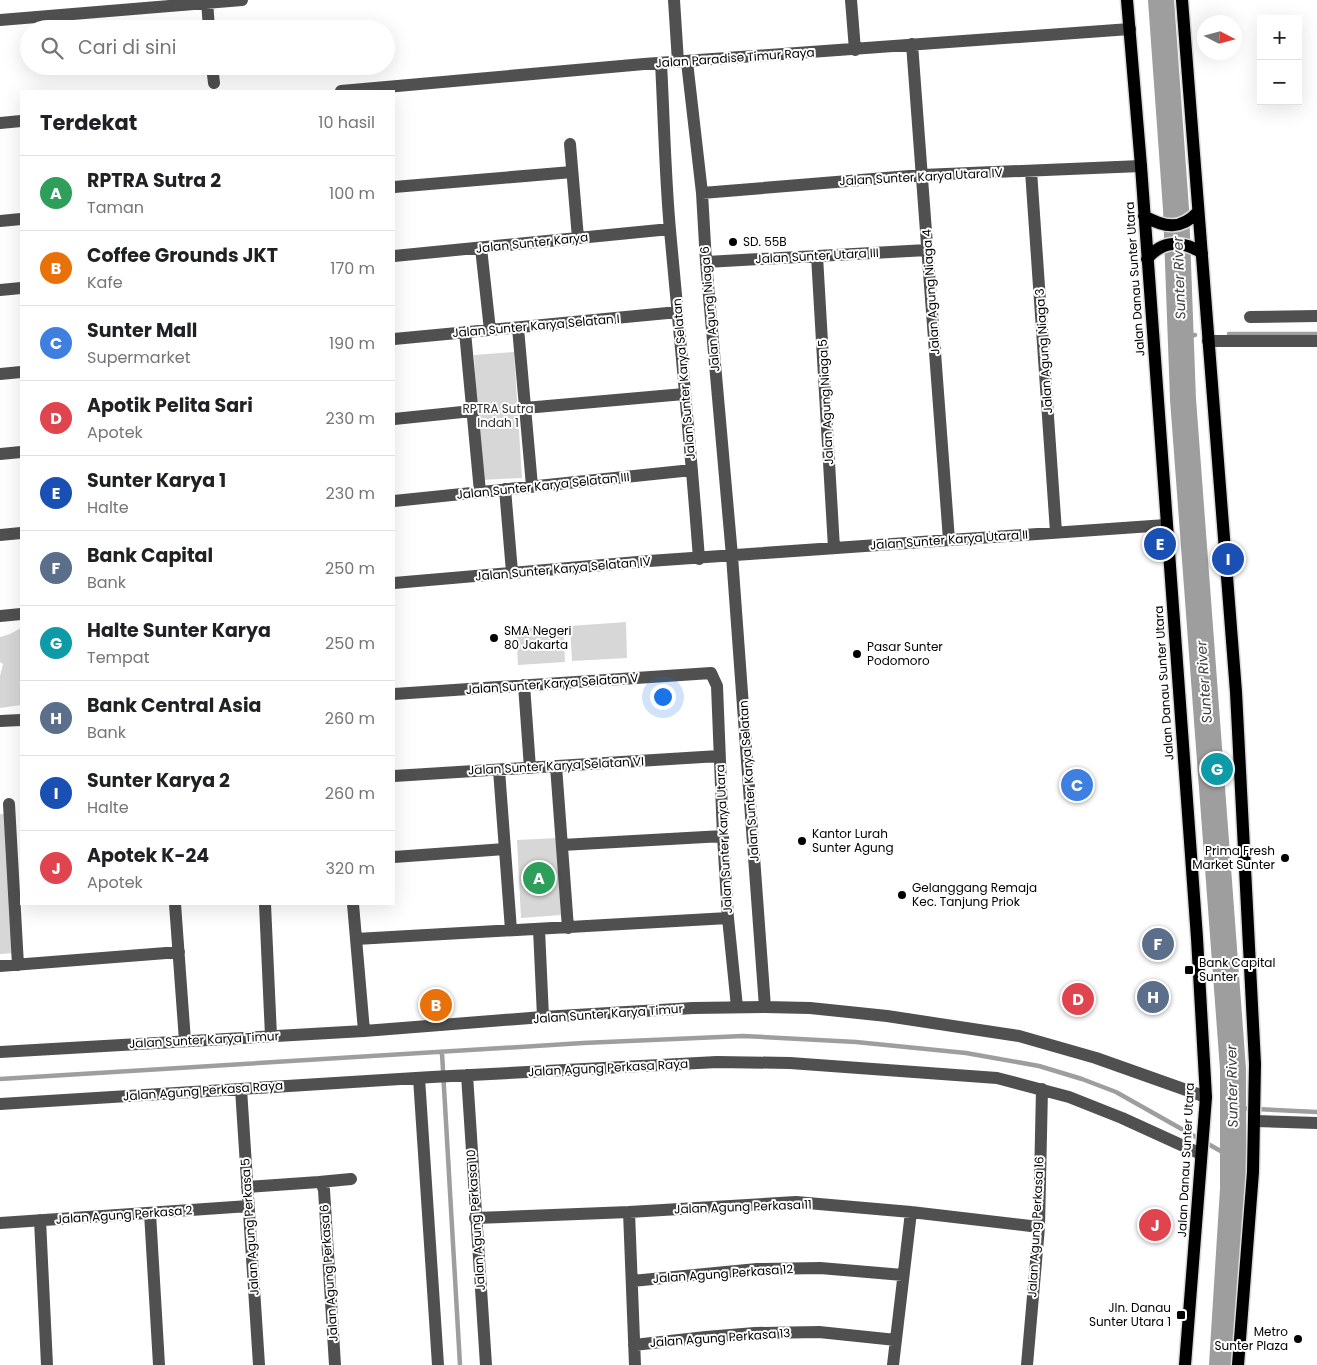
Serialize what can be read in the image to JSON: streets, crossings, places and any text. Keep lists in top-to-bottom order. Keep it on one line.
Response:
{"streets":{"main road":["Jalan Danau Sunter Utara"],"street":["Jalan Paradise Timur Raya","Jalan Sunter Karya Utara IV","Jalan Sunter Karya","Jalan Sunter Utara III","Jalan Agung Niaga 4","Jalan Agung Niaga 6","Jalan Sunter Karya Selatan I","Jalan Agung Niaga 3","Jalan Sunter Karya Selatan","Jalan Agung Niaga 5","Jalan Sunter Karya Selatan III","Jalan Sunter Karya Utara II","Jalan Sunter Karya Selatan IV","Jalan Sunter Karya Selatan V","Jalan Sunter Karya Selatan VI","Jalan Sunter Karya Utara","Jalan Sunter Karya Timur","Jalan Agung Perkasa Raya","Jalan Agung Perkasa 11","Jalan Agung Perkasa 2","Jalan Agung Perkasa 10","Jalan Agung Perkasa 5","Jalan Agung Perkasa 16","Jalan Agung Perkasa 6","Jalan Agung Perkasa 12","Jalan Agung Perkasa 13"]},"crossings":[["Jalan Paradise Timur Raya","Jalan Danau Sunter Utara"],["Jalan Paradise Timur Raya","Jalan Agung Niaga 4"],["Jalan Paradise Timur Raya","Jalan Agung Niaga 6"],["Jalan Paradise Timur Raya","Jalan Sunter Karya Selatan"],["Jalan Sunter Karya Utara IV","Jalan Danau Sunter Utara"],["Jalan Sunter Karya Utara IV","Jalan Agung Niaga 4"],["Jalan Sunter Karya Utara IV","Jalan Agung Niaga 6"],["Jalan Sunter Karya Utara IV","Jalan Agung Niaga 3"],["Jalan Sunter Karya","Jalan Sunter Karya Selatan"],["Jalan Sunter Utara III","Jalan Agung Niaga 4"],["Jalan Sunter Utara III","Jalan Agung Niaga 6"],["Jalan Sunter Utara III","Jalan Agung Niaga 5"],["Jalan Danau Sunter Utara","Jalan Sunter Karya Utara II"],["Jalan Danau Sunter Utara","Jalan Sunter Karya Timur"],["Jalan Danau Sunter Utara","Jalan Agung Perkasa Raya"],["Jalan Agung Niaga 4","Jalan Sunter Karya Utara II"],["Jalan Agung Niaga 6","Jalan Sunter Karya Selatan"],["Jalan Agung Niaga 6","Jalan Sunter Karya Utara II"],["Jalan Agung Niaga 6","Jalan Sunter Karya Selatan IV"],["Jalan Sunter Karya Selatan I","Jalan Sunter Karya Selatan"],["Jalan Agung Niaga 3","Jalan Sunter Karya Utara II"],["Jalan Sunter Karya Selatan","Jalan Sunter Karya Selatan III"],["Jalan Sunter Karya Selatan","Jalan Sunter Karya Utara II"],["Jalan Sunter Karya Selatan","Jalan Sunter Karya Selatan IV"],["Jalan Sunter Karya Selatan","Jalan Sunter Karya Timur"],["Jalan Agung Niaga 5","Jalan Sunter Karya Utara II"],["Jalan Sunter Karya Utara II","Jalan Sunter Karya Selatan IV"],["Jalan Sunter Karya Selatan V","Jalan Sunter Karya Utara"],["Jalan Sunter Karya Selatan VI","Jalan Sunter Karya Utara"],["Jalan Sunter Karya Utara","Jalan Sunter Karya Timur"],["Jalan Agung Perkasa Raya","Jalan Agung Perkasa 10"],["Jalan Agung Perkasa Raya","Jalan Agung Perkasa 5"],["Jalan Agung Perkasa Raya","Jalan Agung Perkasa 16"],["Jalan Agung Perkasa 11","Jalan Agung Perkasa 10"],["Jalan Agung Perkasa 11","Jalan Agung Perkasa 16"],["Jalan Agung Perkasa 2","Jalan Agung Perkasa 5"]],"water":["Sunter River"],"parks":["RPTRA Sutra Indah 1"],"places":{"other":["SD. 55B","SMA Negeri 80 Jakarta","Pasar Sunter Podomoro","Kantor Lurah Sunter Agung","Prima Fresh Market Sunter","Gelanggang Remaja Kec. Tanjung Priok","Metro Sunter Plaza"],"transit":["Bank Capital Sunter","Jln. Danau Sunter Utara 1"]},"north":"right","page":{"map_buttons":["+","−"],"search":"Cari di sini","heading":["Terdekat","10 hasil"],"list":[{"mark":"A","name":"RPTRA Sutra 2","note":"Taman","value":"100 m"},{"mark":"B","name":"Coffee Grounds JKT","note":"Kafe","value":"170 m"},{"mark":"C","name":"Sunter Mall","note":"Supermarket","value":"190 m"},{"mark":"D","name":"Apotik Pelita Sari","note":"Apotek","value":"230 m"},{"mark":"E","name":"Sunter Karya 1","note":"Halte","value":"230 m"},{"mark":"F","name":"Bank Capital","note":"Bank","value":"250 m"},{"mark":"G","name":"Halte Sunter Karya","note":"Tempat","value":"250 m"},{"mark":"H","name":"Bank Central Asia","note":"Bank","value":"260 m"},{"mark":"I","name":"Sunter Karya 2","note":"Halte","value":"260 m"},{"mark":"J","name":"Apotek K-24","note":"Apotek","value":"320 m"}],"pins":["E","I","G","C","A","F","H","D","B","J"]}}
